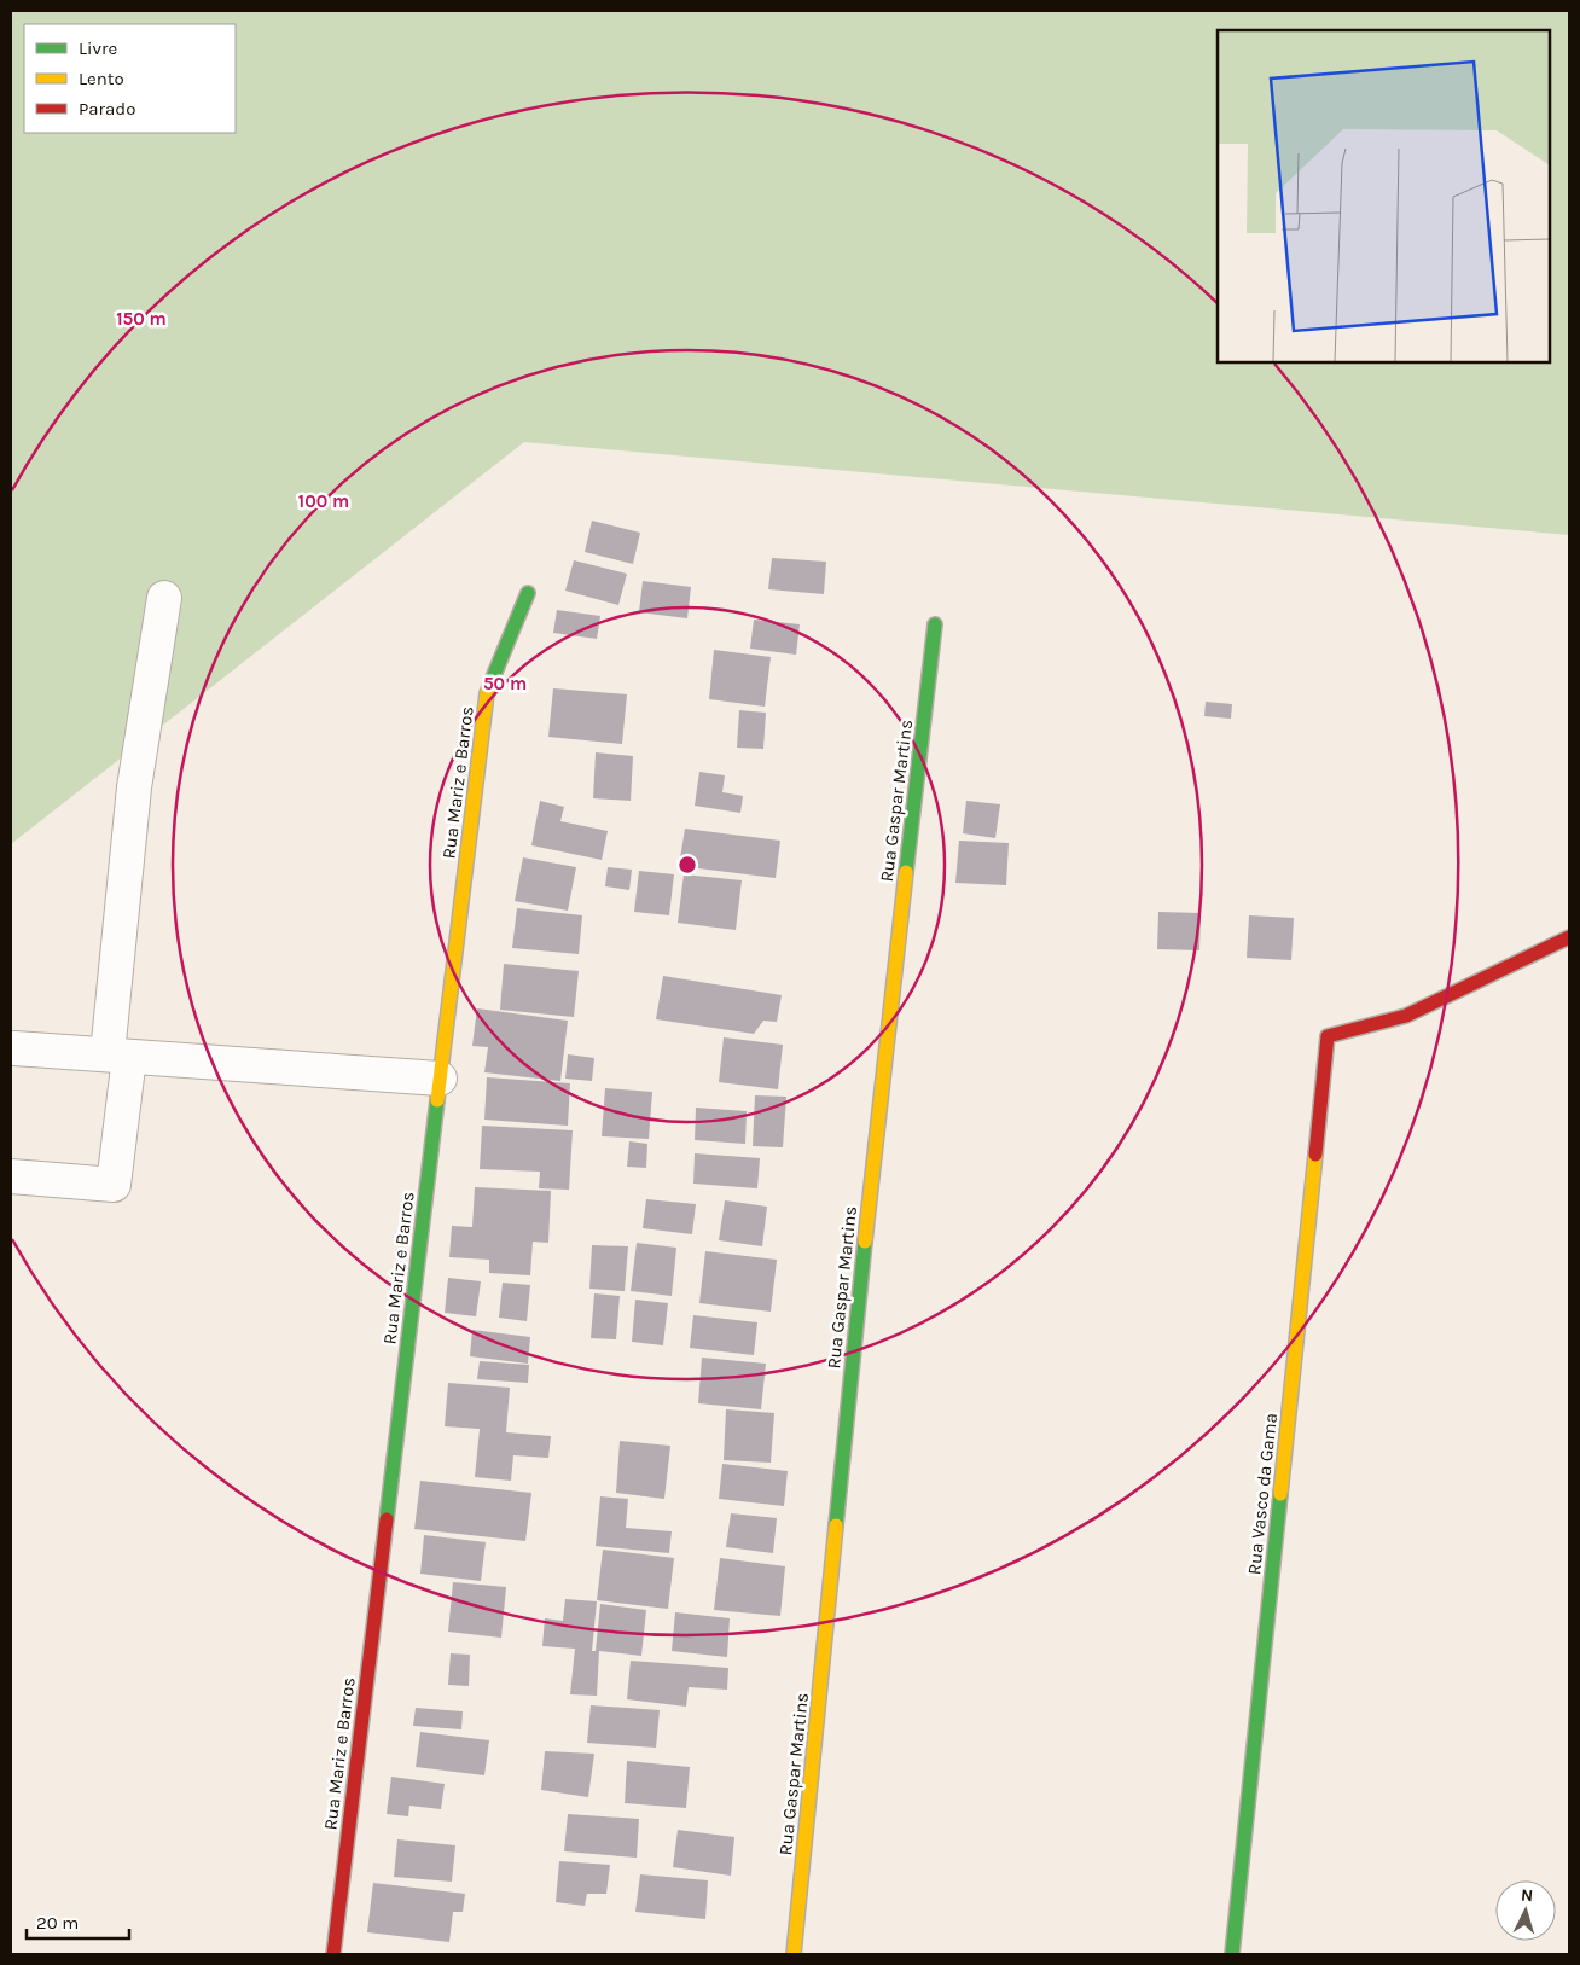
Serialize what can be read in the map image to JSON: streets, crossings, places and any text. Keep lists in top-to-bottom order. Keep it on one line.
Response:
{"streets":{"street":["Rua Mariz e Barros","Rua Gaspar Martins","Rua Vasco da Gama"]},"legend":["Livre","Lento","Parado"],"scale_bar":"20 m","north":"top","rings":["150 m","100 m","50 m"]}
